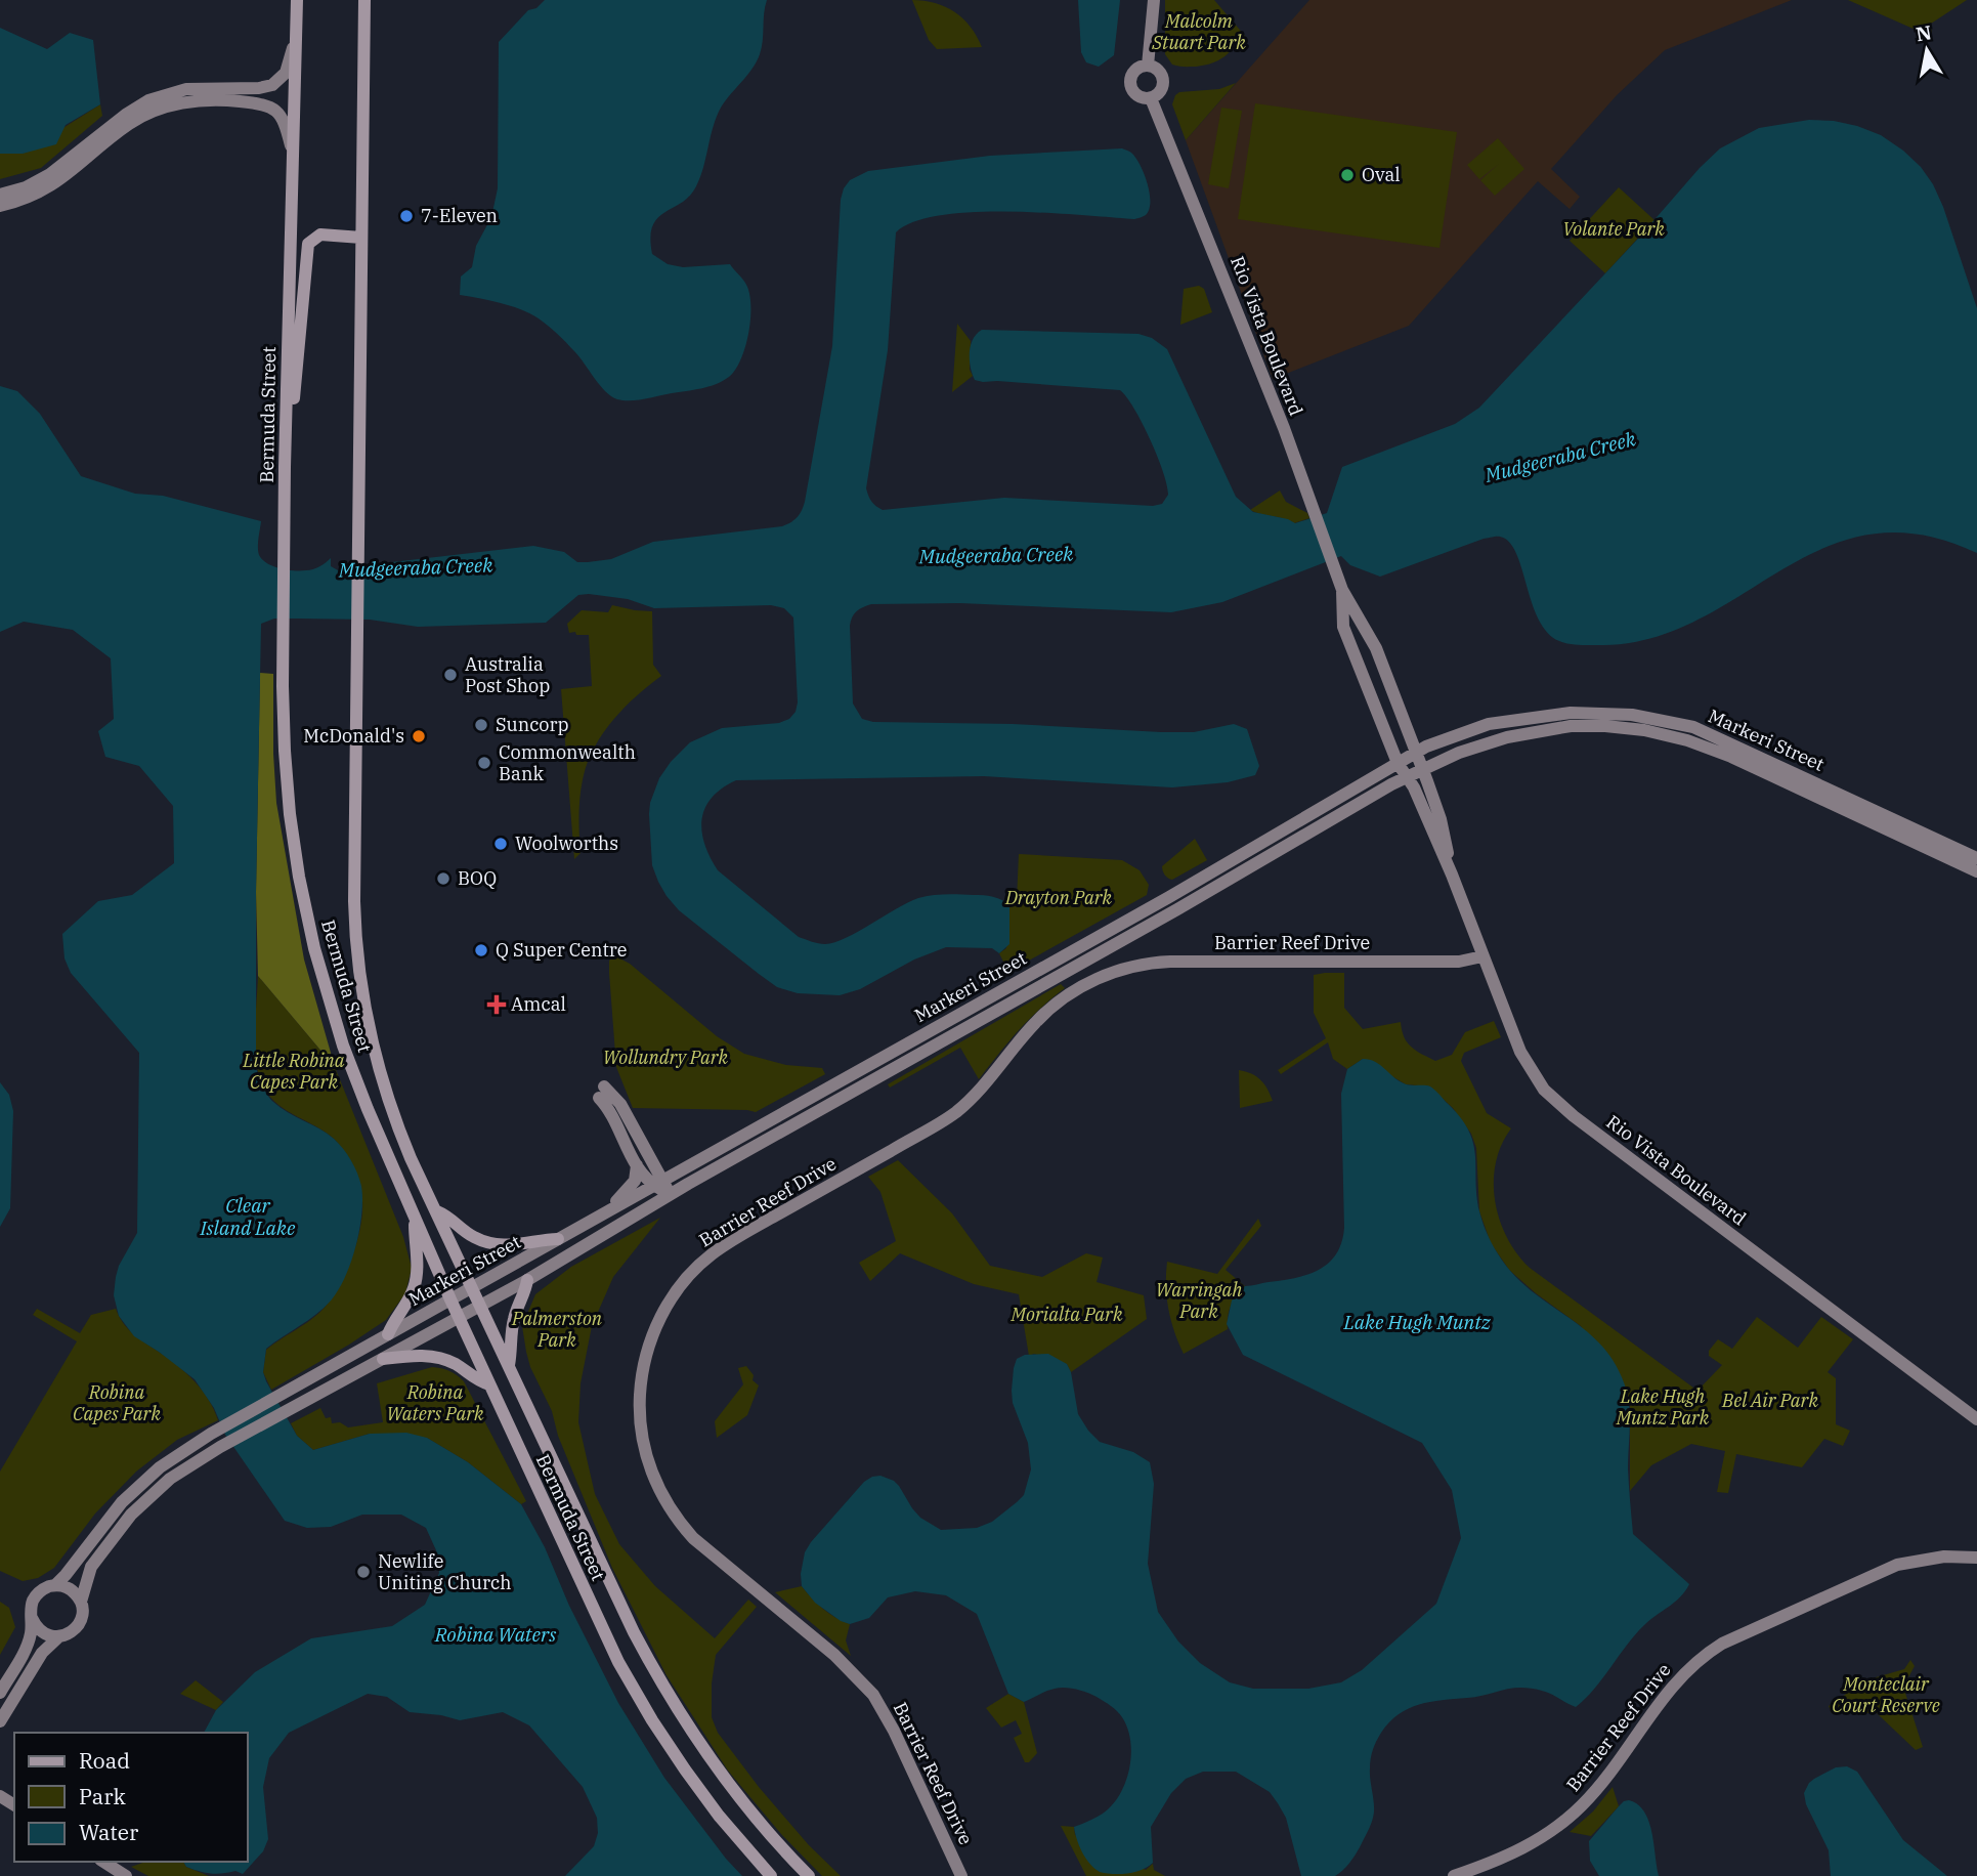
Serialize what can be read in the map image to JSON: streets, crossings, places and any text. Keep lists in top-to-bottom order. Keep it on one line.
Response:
{"streets":{"main road":["Bermuda Street"],"street":["Rio Vista Boulevard","Markeri Street","Barrier Reef Drive"]},"crossings":[["Rio Vista Boulevard","Markeri Street"],["Rio Vista Boulevard","Barrier Reef Drive"],["Bermuda Street","Markeri Street"]],"water":["Mudgeeraba Creek","Clear Island Lake","Lake Hugh Muntz","Robina Waters"],"parks":["Malcolm Stuart Park","Volante Park","Drayton Park","Wollundry Park","Little Robina Capes Park","Warringah Park","Morialta Park","Palmerston Park","Robina Capes Park","Robina Waters Park","Lake Hugh Muntz Park","Bel Air Park","Monteclair Court Reserve"],"places":{"other":["Oval","7-Eleven","Australia Post Shop","Suncorp","McDonald's","Commonwealth Bank","Woolworths","BOQ","Q Super Centre","Newlife Uniting Church"],"health":["Amcal"]},"legend":["Road","Park","Water"],"north":"top"}
